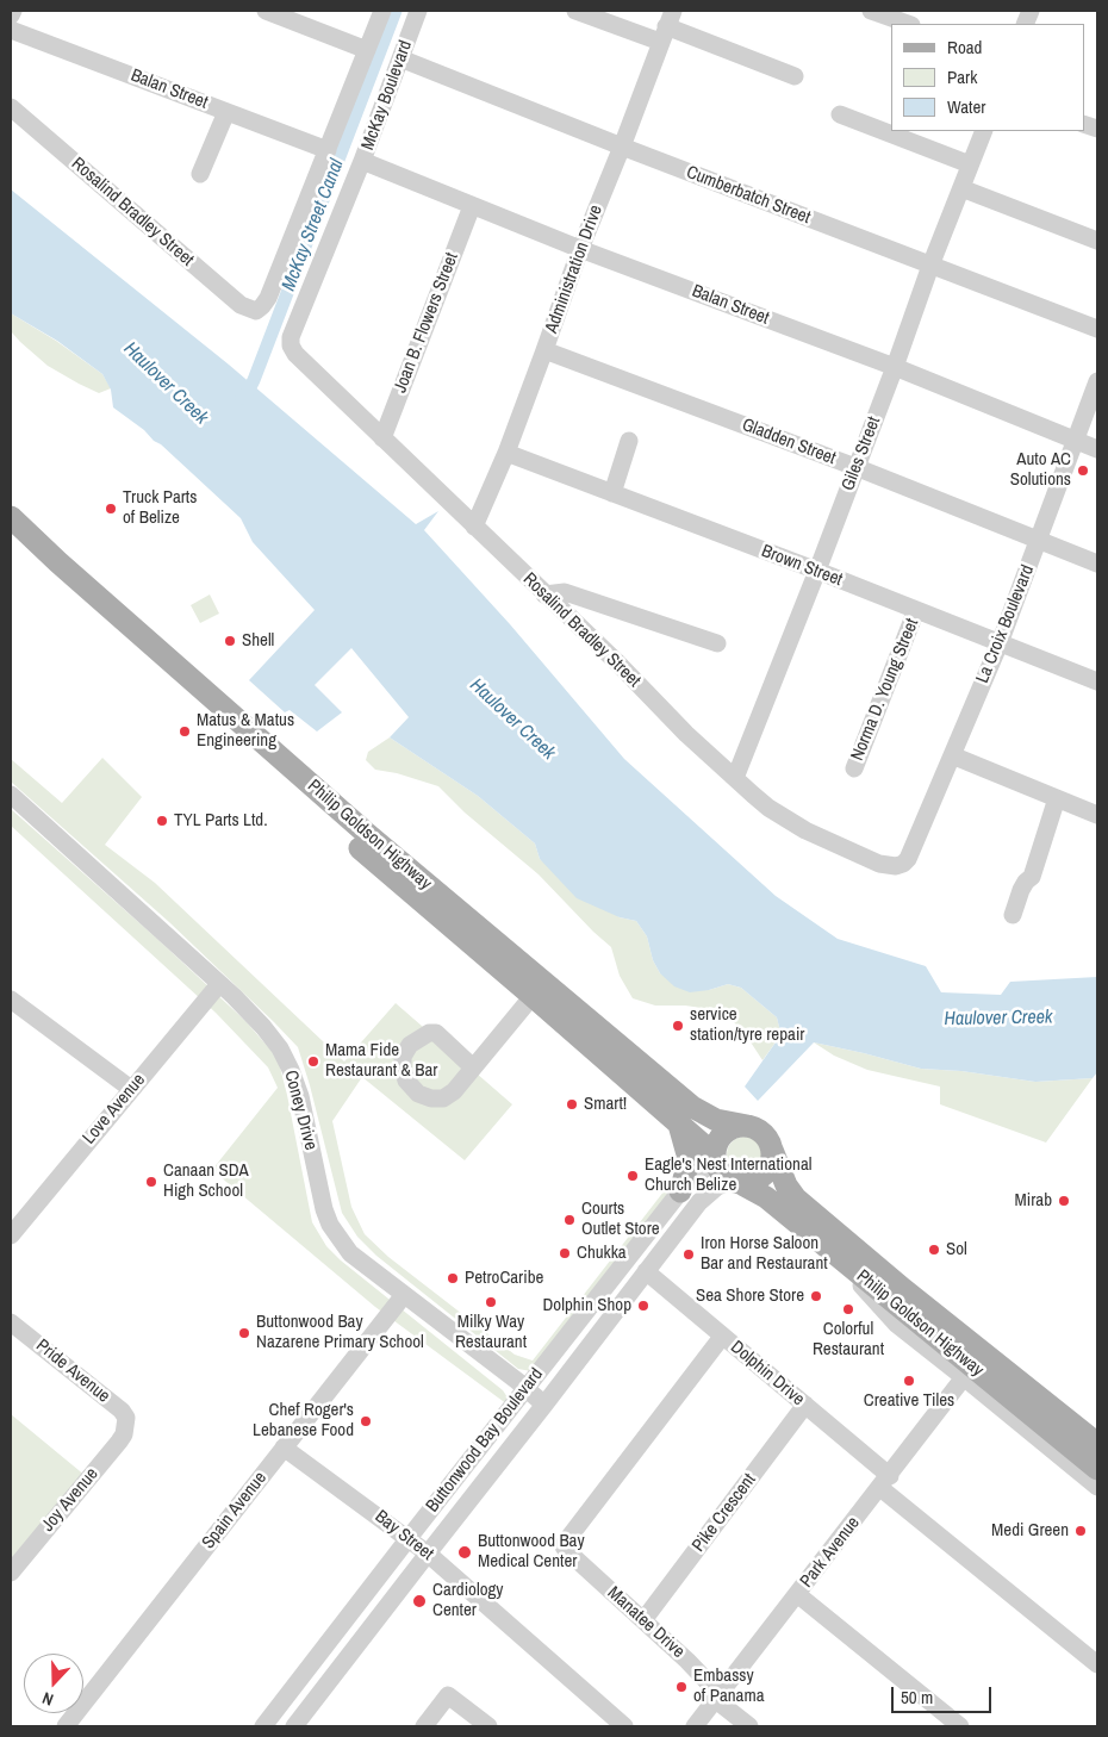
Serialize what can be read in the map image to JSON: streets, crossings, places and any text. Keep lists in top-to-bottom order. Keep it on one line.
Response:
{"streets":{"main road":["Philip Goldson Highway"],"street":["Balan Street","McKay Boulevard","Cumberbatch Street","Rosalind Bradley Street","Administration Drive","Joan B. Flowers Street","Gladden Street","Giles Street","Brown Street","La Croix Boulevard","Norma D. Young Street","Love Avenue","Coney Drive","Pride Avenue","Dolphin Drive","Buttonwood Bay Boulevard","Joy Avenue","Spain Avenue","Pike Crescent","Bay Street","Park Avenue","Manatee Drive"]},"crossings":[["Balan Street","McKay Boulevard"],["Balan Street","Administration Drive"],["Balan Street","Joan B. Flowers Street"],["Balan Street","Giles Street"],["Balan Street","La Croix Boulevard"],["McKay Boulevard","Cumberbatch Street"],["McKay Boulevard","Rosalind Bradley Street"],["Cumberbatch Street","Administration Drive"],["Cumberbatch Street","Giles Street"],["Rosalind Bradley Street","Administration Drive"],["Rosalind Bradley Street","Joan B. Flowers Street"],["Rosalind Bradley Street","Giles Street"],["Rosalind Bradley Street","La Croix Boulevard"],["Administration Drive","Gladden Street"],["Administration Drive","Brown Street"],["Gladden Street","Giles Street"],["Gladden Street","La Croix Boulevard"],["Giles Street","Brown Street"],["Brown Street","La Croix Boulevard"],["Brown Street","Norma D. Young Street"],["Philip Goldson Highway","Buttonwood Bay Boulevard"],["Love Avenue","Coney Drive"],["Coney Drive","Buttonwood Bay Boulevard"],["Coney Drive","Spain Avenue"],["Pride Avenue","Joy Avenue"],["Dolphin Drive","Buttonwood Bay Boulevard"],["Dolphin Drive","Pike Crescent"],["Dolphin Drive","Park Avenue"],["Dolphin Drive","Manatee Drive"],["Buttonwood Bay Boulevard","Bay Street"],["Spain Avenue","Bay Street"],["Pike Crescent","Manatee Drive"],["Park Avenue","Manatee Drive"]],"water":["McKay Street Canal","Haulover Creek"],"places":["Auto AC Solutions","Truck Parts of Belize","Shell","Matus & Matus Engineering","TYL Parts Ltd.","service station/tyre repair","Mama Fide Restaurant & Bar","Smart!","Eagle's Nest International Church Belize","Canaan SDA High School","Mirab","Courts Outlet Store","Sol","Chukka","Iron Horse Saloon Bar and Restaurant","PetroCaribe","Sea Shore Store","Milky Way Restaurant","Dolphin Shop","Colorful Restaurant","Buttonwood Bay Nazarene Primary School","Creative Tiles","Chef Roger's Lebanese Food","Medi Green","Buttonwood Bay Medical Center","Cardiology Center","Embassy of Panama"],"legend":["Road","Park","Water"],"scale_bar":"50 m","north":"bottom"}
